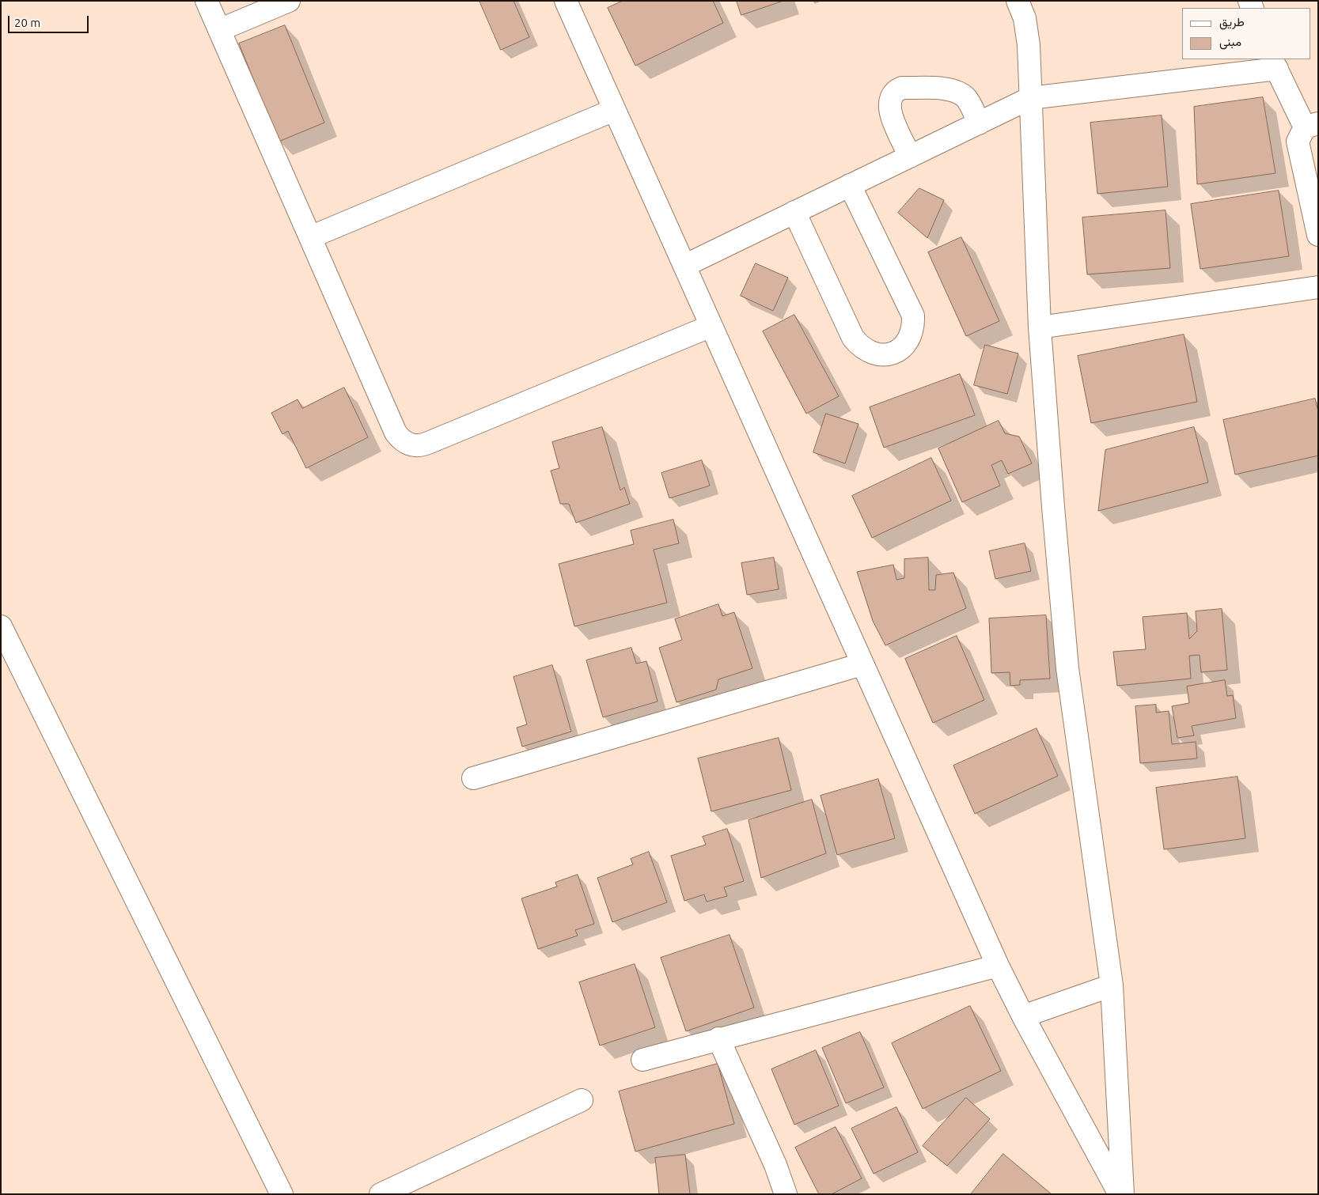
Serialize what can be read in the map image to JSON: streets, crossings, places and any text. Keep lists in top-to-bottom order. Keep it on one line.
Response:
{"legend":["طريق","مبنى"],"scale_bar":"20 m"}
